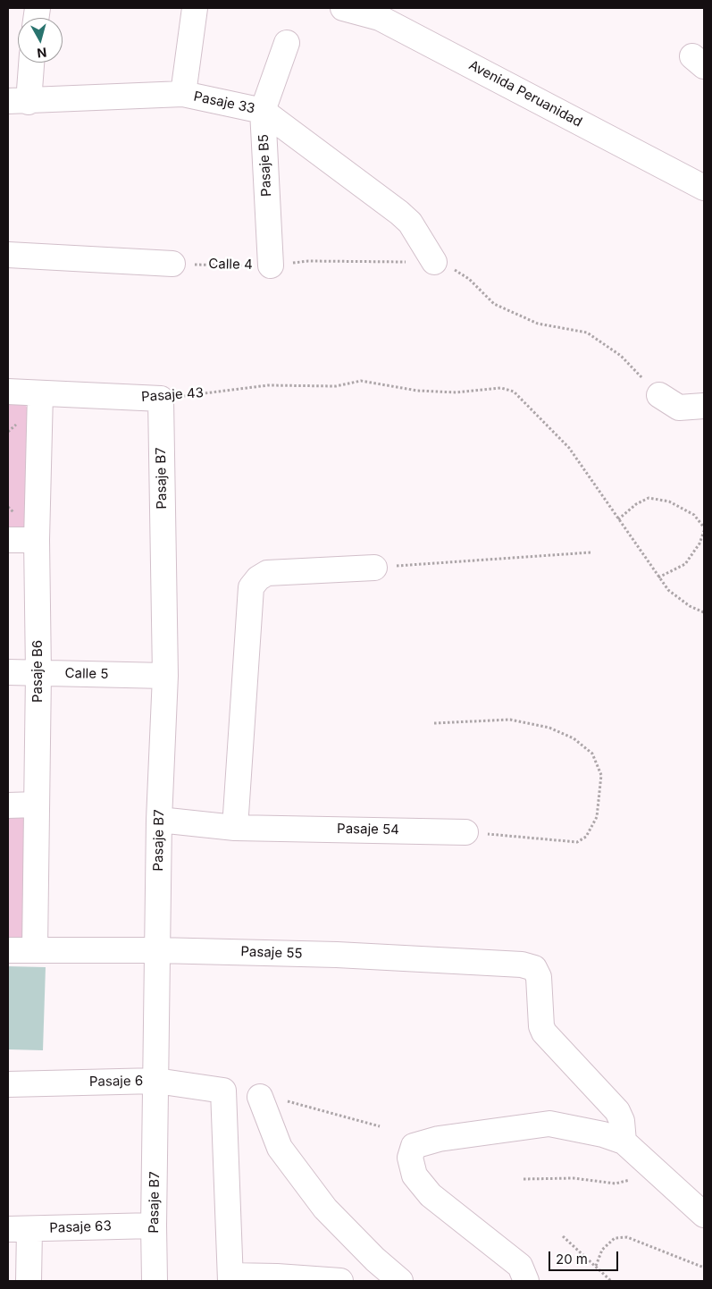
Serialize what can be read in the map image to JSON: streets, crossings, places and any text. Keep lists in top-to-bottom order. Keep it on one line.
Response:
{"streets":{"street":["Avenida Peruanidad","Pasaje 33","Pasaje B5","Pasaje 43","Pasaje B7","Pasaje B6","Calle 5","Pasaje 54","Pasaje 55","Pasaje 6","Pasaje 63"],"path":["Calle 4"]},"crossings":[["Pasaje 33","Pasaje B5"],["Pasaje 33","Calle 4"],["Pasaje B5","Calle 4"],["Pasaje 43","Pasaje B7"],["Pasaje 43","Pasaje B6"],["Pasaje B7","Calle 5"],["Pasaje B7","Pasaje 54"],["Pasaje B7","Pasaje 55"],["Pasaje B7","Pasaje 6"],["Pasaje B7","Pasaje 63"],["Pasaje B6","Calle 5"],["Pasaje B6","Pasaje 55"]],"scale_bar":"20 m","north":"bottom"}
